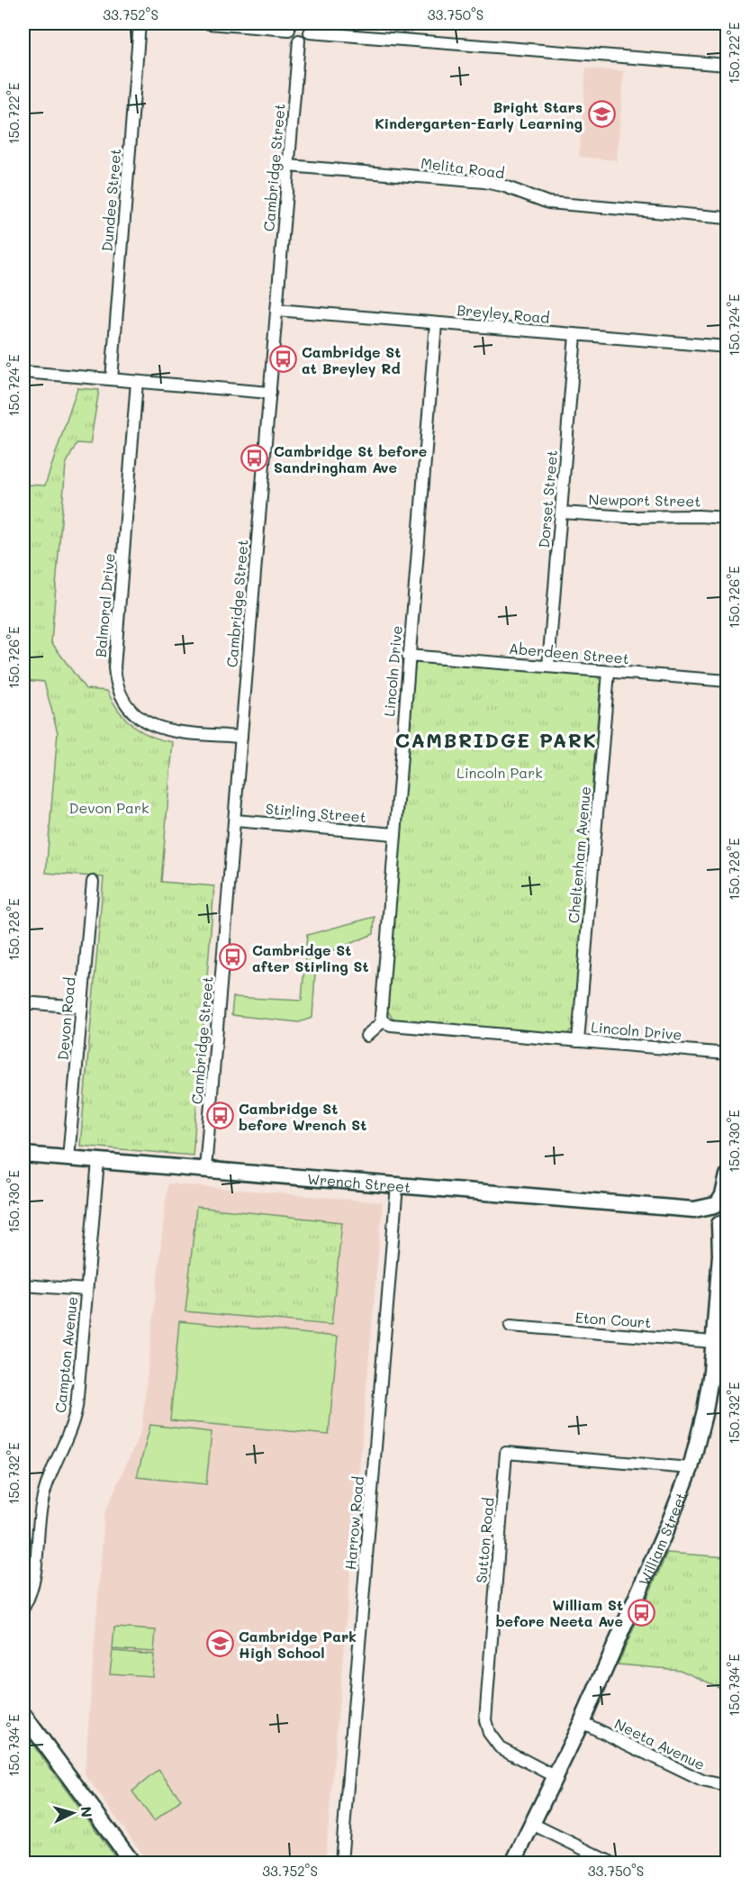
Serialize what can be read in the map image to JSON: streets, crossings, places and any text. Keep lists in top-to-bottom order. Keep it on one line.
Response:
{"streets":{"street":["Cambridge Street","Melita Road","Dundee Street","Breyley Road","Dorset Street","Newport Street","Balmoral Drive","Aberdeen Street","Lincoln Drive","Stirling Street","Cheltenham Avenue","Devon Road","Wrench Street","Eton Court","Campton Avenue","Harrow Road","William Street","Sutton Road","Neeta Avenue"]},"crossings":[["Cambridge Street","Melita Road"],["Cambridge Street","Breyley Road"],["Cambridge Street","Balmoral Drive"],["Cambridge Street","Stirling Street"],["Cambridge Street","Wrench Street"],["Breyley Road","Dorset Street"],["Breyley Road","Lincoln Drive"],["Dorset Street","Newport Street"],["Dorset Street","Aberdeen Street"],["Aberdeen Street","Lincoln Drive"],["Aberdeen Street","Cheltenham Avenue"],["Lincoln Drive","Stirling Street"],["Lincoln Drive","Cheltenham Avenue"],["Devon Road","Wrench Street"],["Wrench Street","Campton Avenue"],["Wrench Street","Harrow Road"],["Wrench Street","William Street"],["Eton Court","William Street"],["William Street","Sutton Road"],["William Street","Neeta Avenue"]],"districts":["CAMBRIDGE PARK"],"parks":["Lincoln Park","Devon Park"],"places":{"school or university":["Bright Stars Kindergarten-Early Learning","Cambridge Park High School"],"bus stop":["Cambridge St at Breyley Rd","Cambridge St before Sandringham Ave","Cambridge St after Stirling St","Cambridge St before Wrench St","William St before Neeta Ave"]},"north":"right","coordinates":["33.752°S","33.750°S","150.722°E","150.724°E","150.726°E","150.728°E","150.730°E","150.732°E","150.734°E"]}
